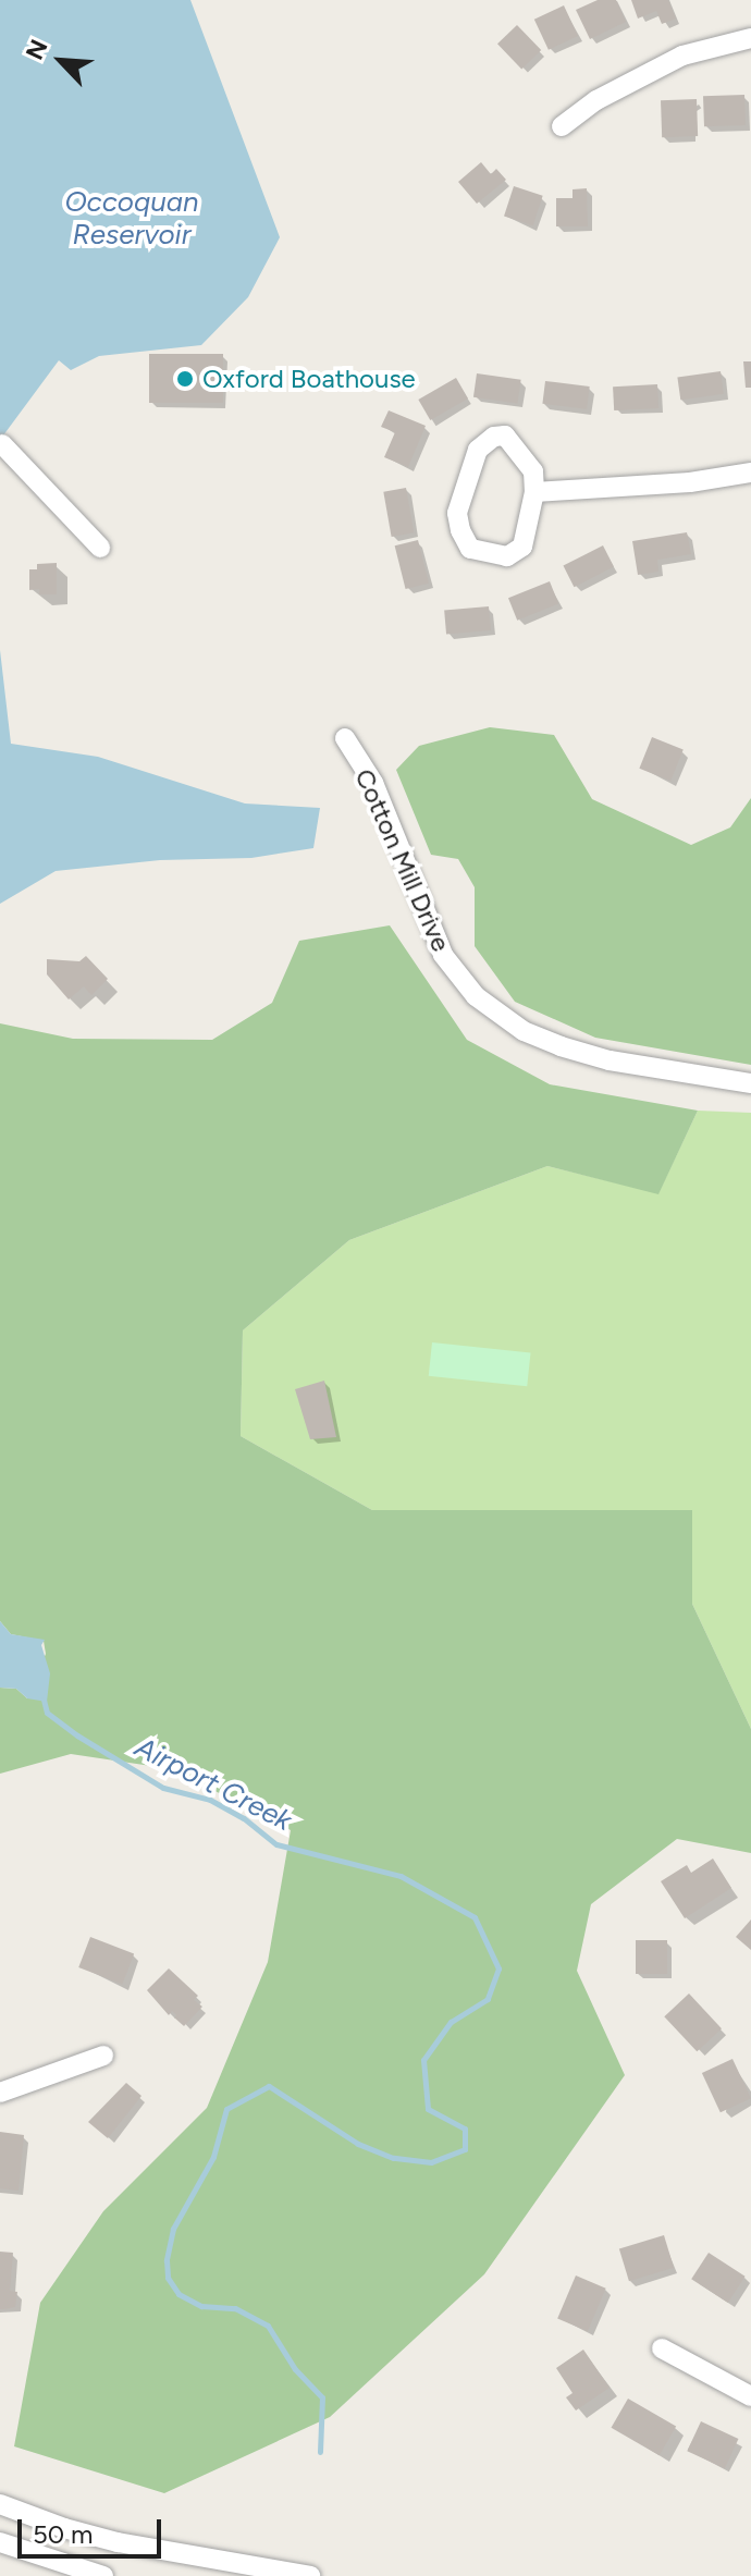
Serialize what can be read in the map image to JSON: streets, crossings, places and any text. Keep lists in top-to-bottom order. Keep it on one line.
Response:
{"streets":{"street":["Cotton Mill Drive"]},"water":["Occoquan Reservoir","Airport Creek"],"places":["Oxford Boathouse"],"scale_bar":"50 m","north":"top left"}
